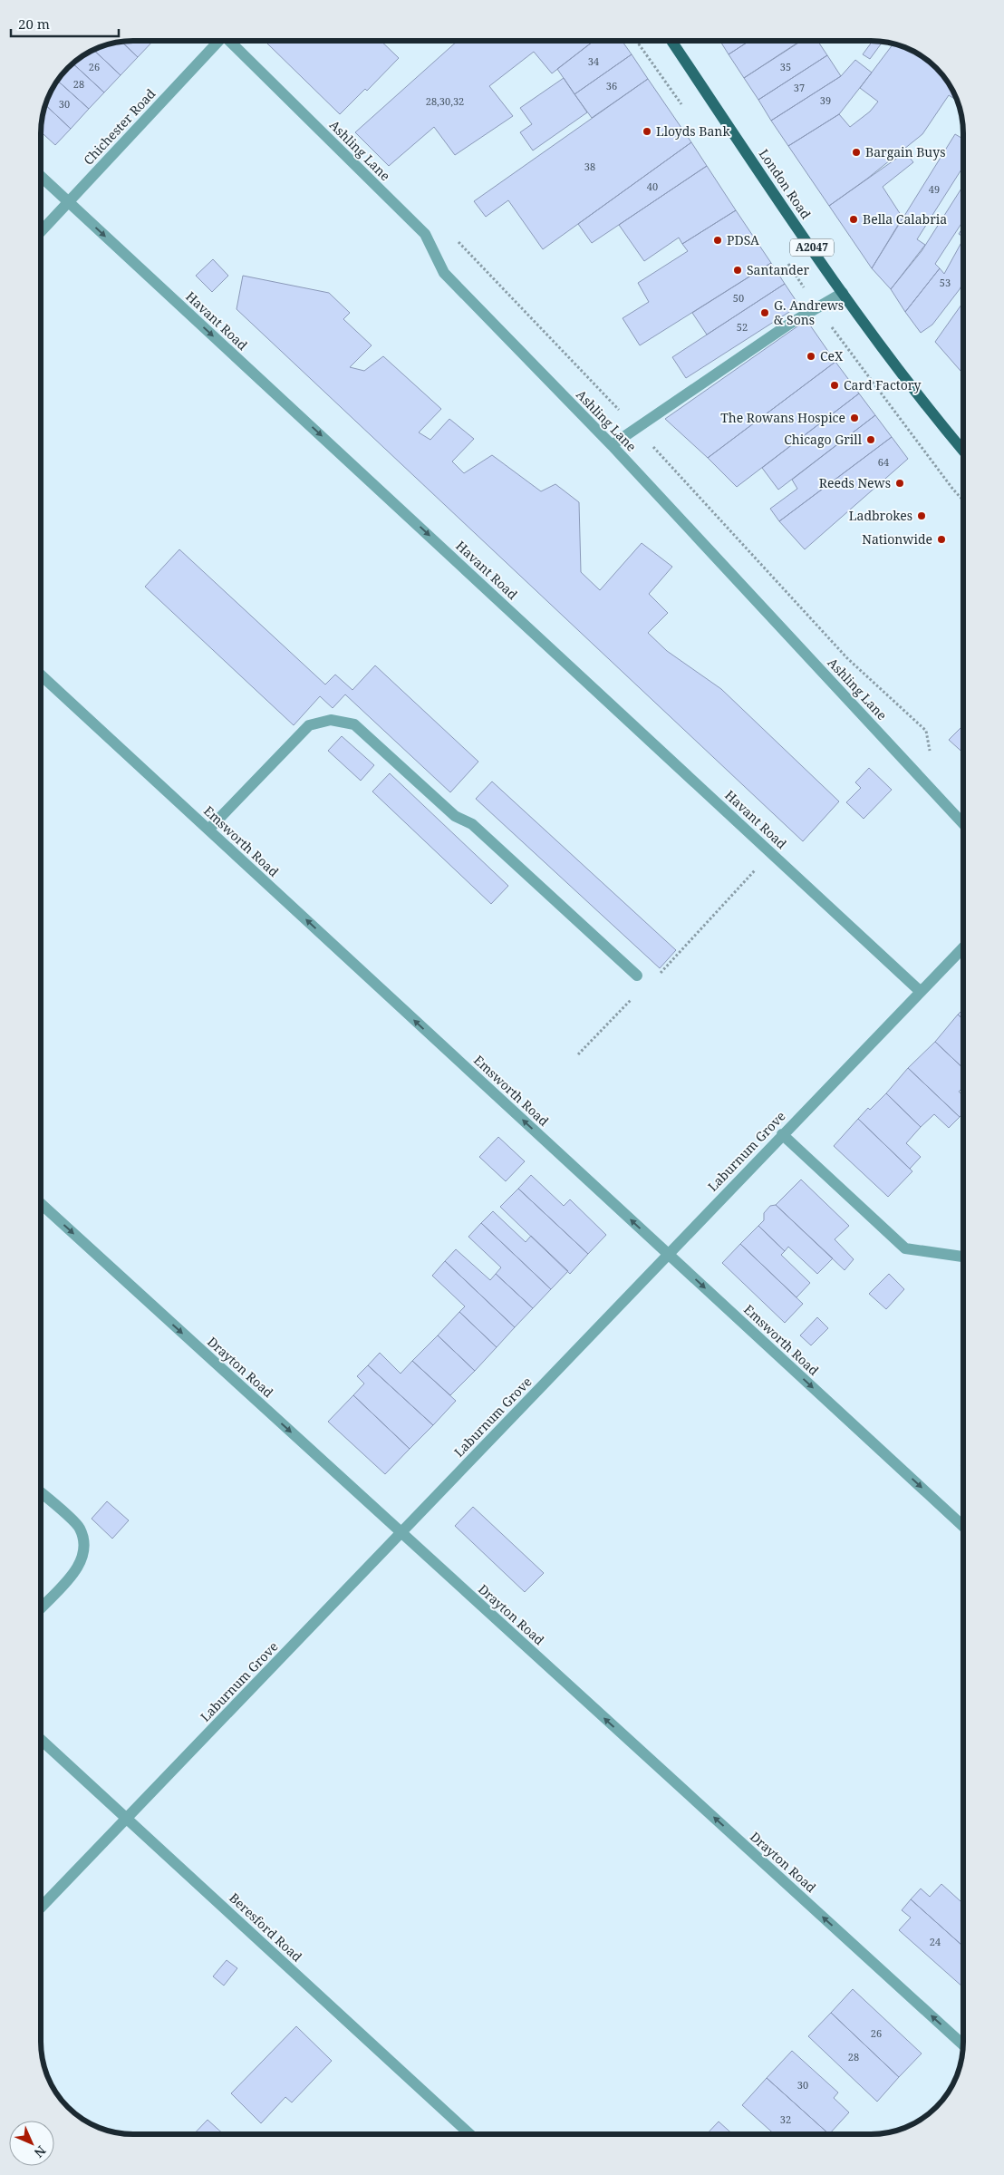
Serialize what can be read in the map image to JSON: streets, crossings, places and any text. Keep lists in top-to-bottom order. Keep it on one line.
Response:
{"streets":{"main road":["London Road","A2047"],"street":["Chichester Road","Ashling Lane","Havant Road","Emsworth Road","Laburnum Grove","Drayton Road","Beresford Road"]},"crossings":[["Chichester Road","Havant Road"],["Havant Road","Laburnum Grove"],["Emsworth Road","Laburnum Grove"],["Laburnum Grove","Drayton Road"],["Laburnum Grove","Beresford Road"]],"one_way":["Havant Road"],"places":["Lloyds Bank","Bargain Buys","Bella Calabria","PDSA","Santander","G. Andrews & Sons","CeX","Card Factory","The Rowans Hospice","Chicago Grill","Reeds News","Ladbrokes","Nationwide"],"house_numbers":["34","26","35","28","36","37","39","28,30,32","30","38","40","49","53","50","52","64","24","26","28","30","32"],"scale_bar":"20 m","north":"bottom right"}
